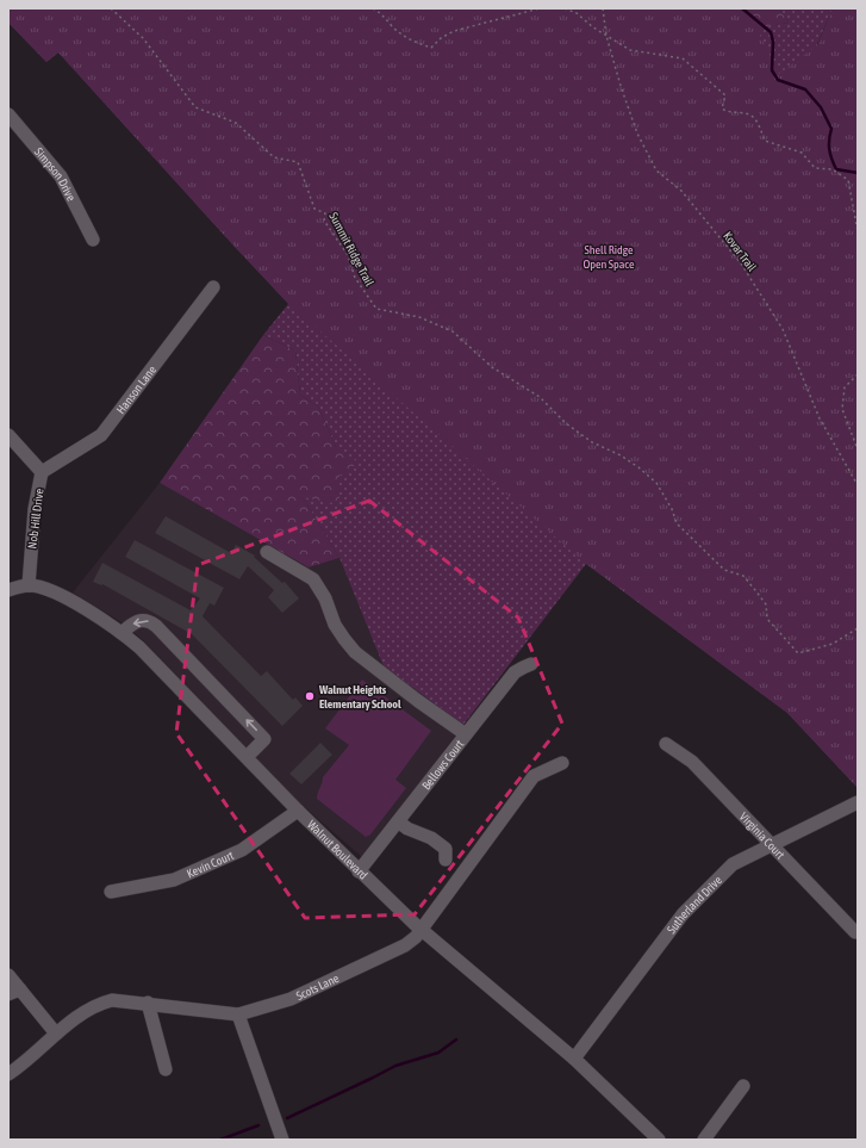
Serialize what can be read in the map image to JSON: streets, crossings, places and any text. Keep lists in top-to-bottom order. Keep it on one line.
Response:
{"streets":{"street":["Simpson Drive","Hanson Lane","Nob Hill Drive","Bellows Court","Virginia Court","Walnut Boulevard","Kevin Court","Sutherland Drive","Scots Lane"],"path":["Summit Ridge Trail","Kovar Trail"]},"crossings":[["Hanson Lane","Nob Hill Drive"],["Nob Hill Drive","Walnut Boulevard"],["Bellows Court","Walnut Boulevard"],["Virginia Court","Sutherland Drive"],["Walnut Boulevard","Kevin Court"],["Walnut Boulevard","Sutherland Drive"],["Walnut Boulevard","Scots Lane"]],"parks":["Shell Ridge Open Space"],"places":["Walnut Heights Elementary School"]}
